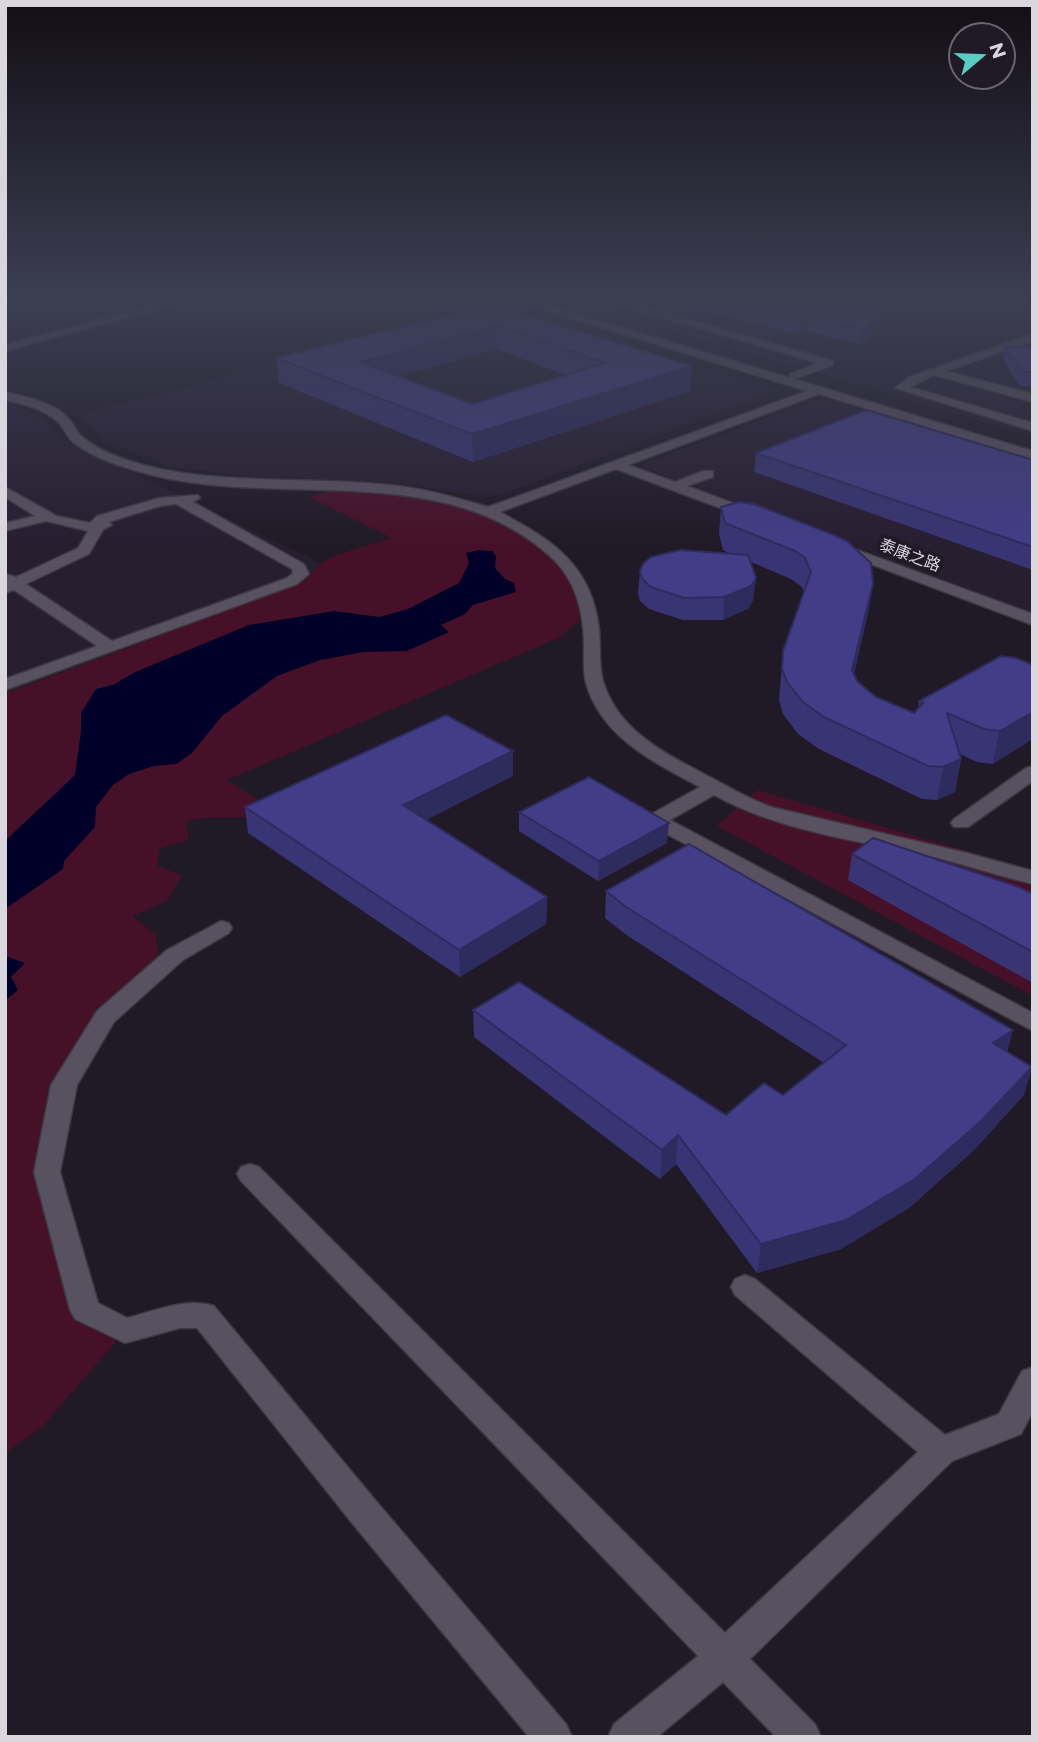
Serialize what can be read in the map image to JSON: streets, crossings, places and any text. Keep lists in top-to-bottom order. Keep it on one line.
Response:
{"streets":{"street":["泰康之路"]},"north":"right"}
